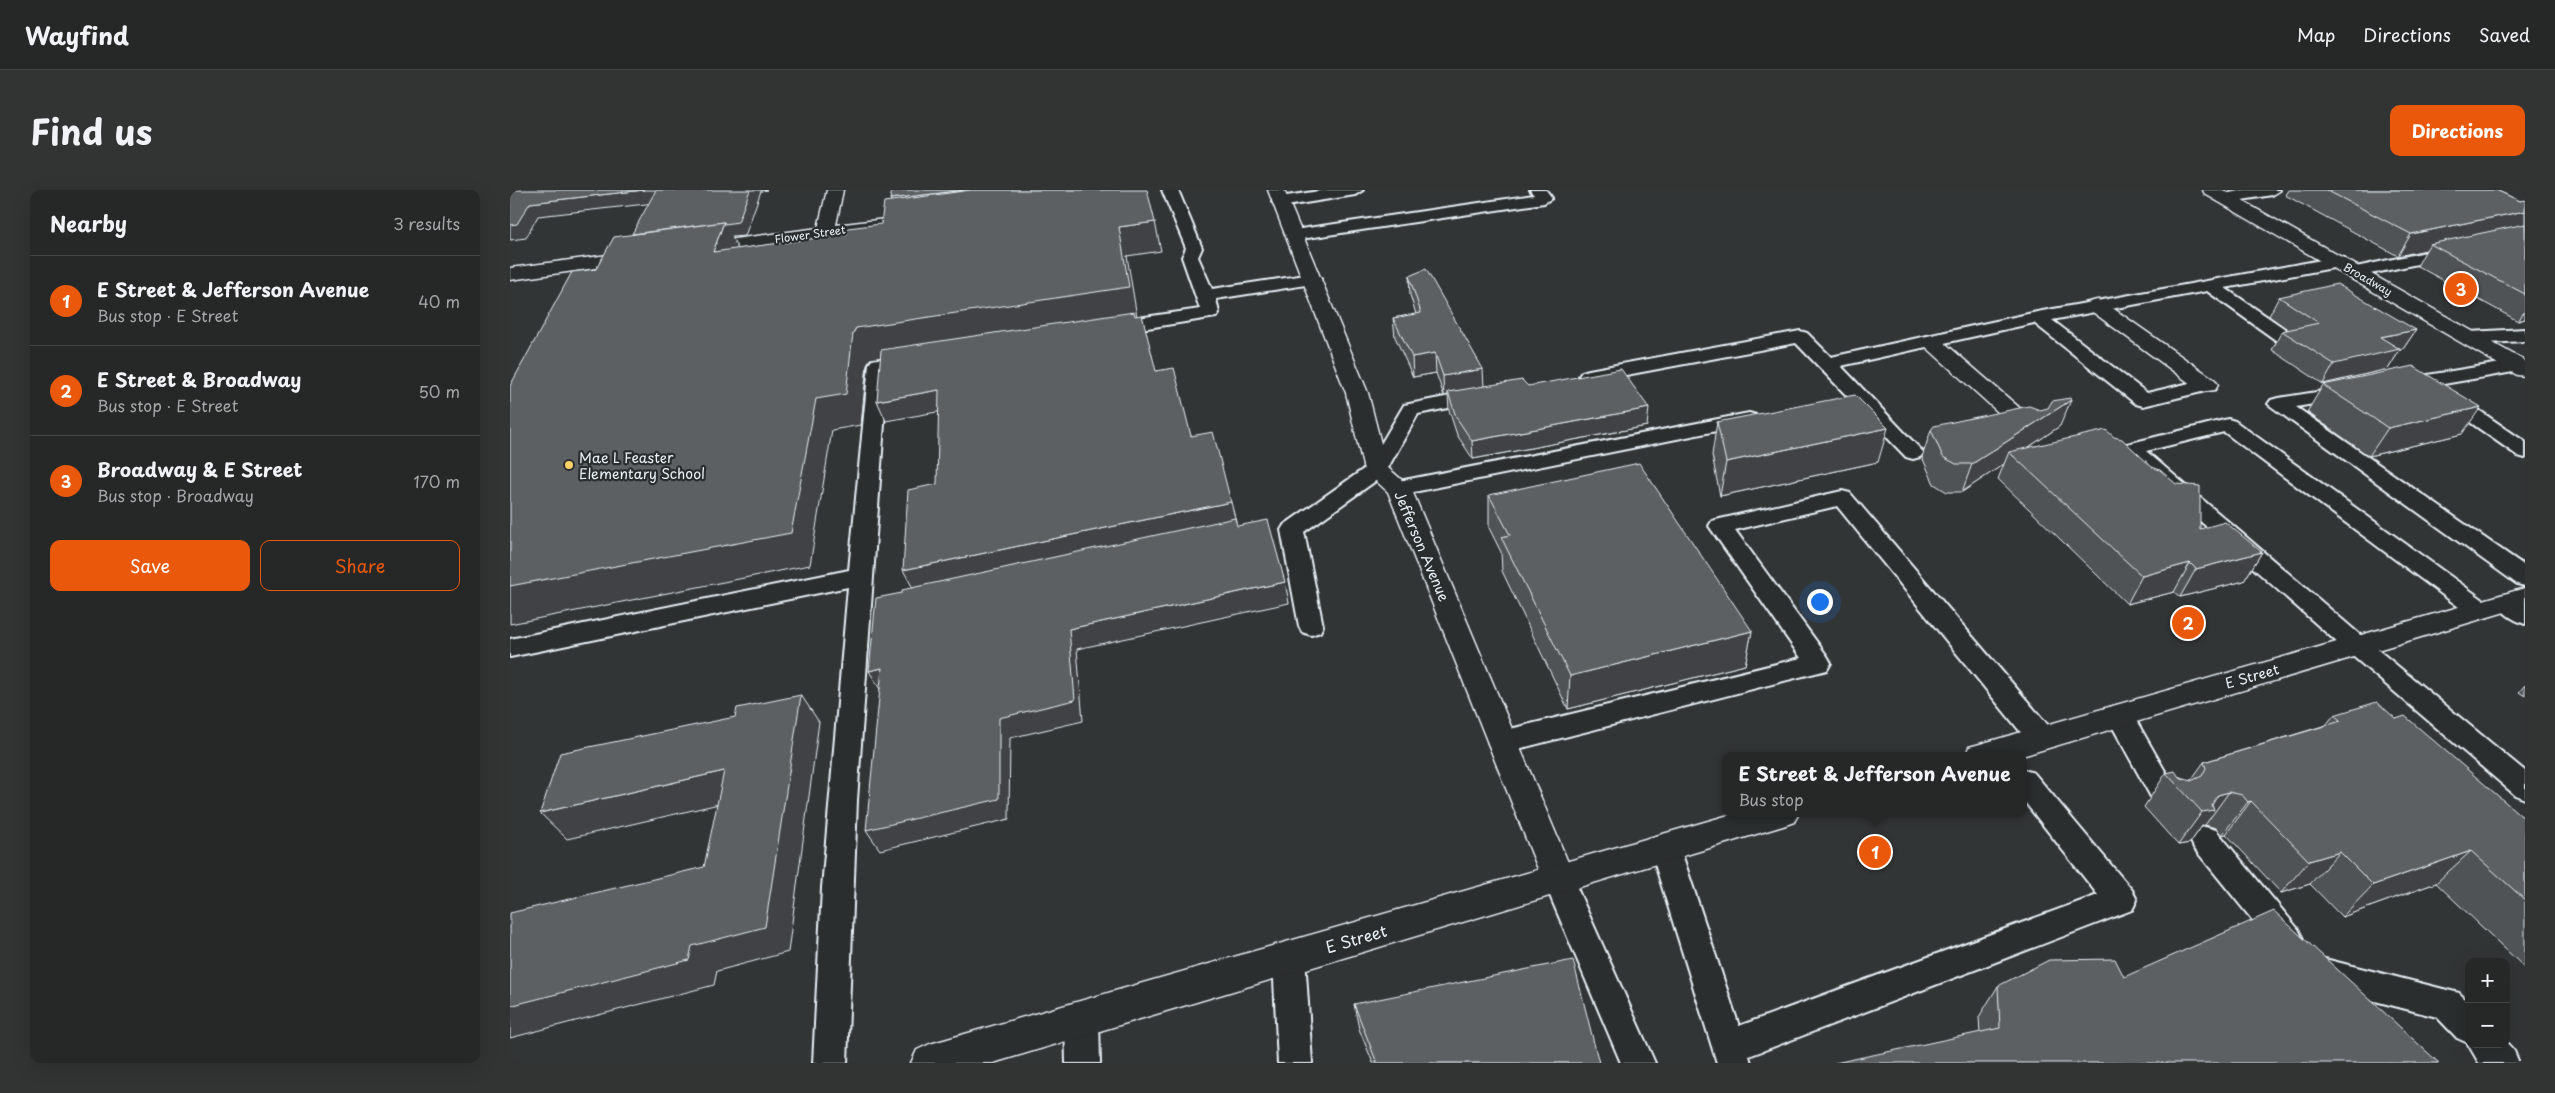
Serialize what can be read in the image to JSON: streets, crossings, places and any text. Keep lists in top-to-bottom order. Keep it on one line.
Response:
{"streets":{"street":["Flower Street","Broadway","Jefferson Avenue","E Street"]},"crossings":[["Jefferson Avenue","E Street"]],"places":["Mae L Feaster Elementary School"],"page":{"header":"Wayfind","nav":["Map","Directions","Saved"],"title":"Find us","buttons":["Directions",["Save","Share"]],"heading":["Nearby","3 results"],"list":[{"mark":"1","name":"E Street & Jefferson Avenue","note":"Bus stop · E Street","value":"40 m"},{"mark":"2","name":"E Street & Broadway","note":"Bus stop · E Street","value":"50 m"},{"mark":"3","name":"Broadway & E Street","note":"Bus stop · Broadway","value":"170 m"}],"pins":["3","2","1"],"popup":["E Street & Jefferson Avenue","Bus stop"],"map_buttons":["+","−"]}}
